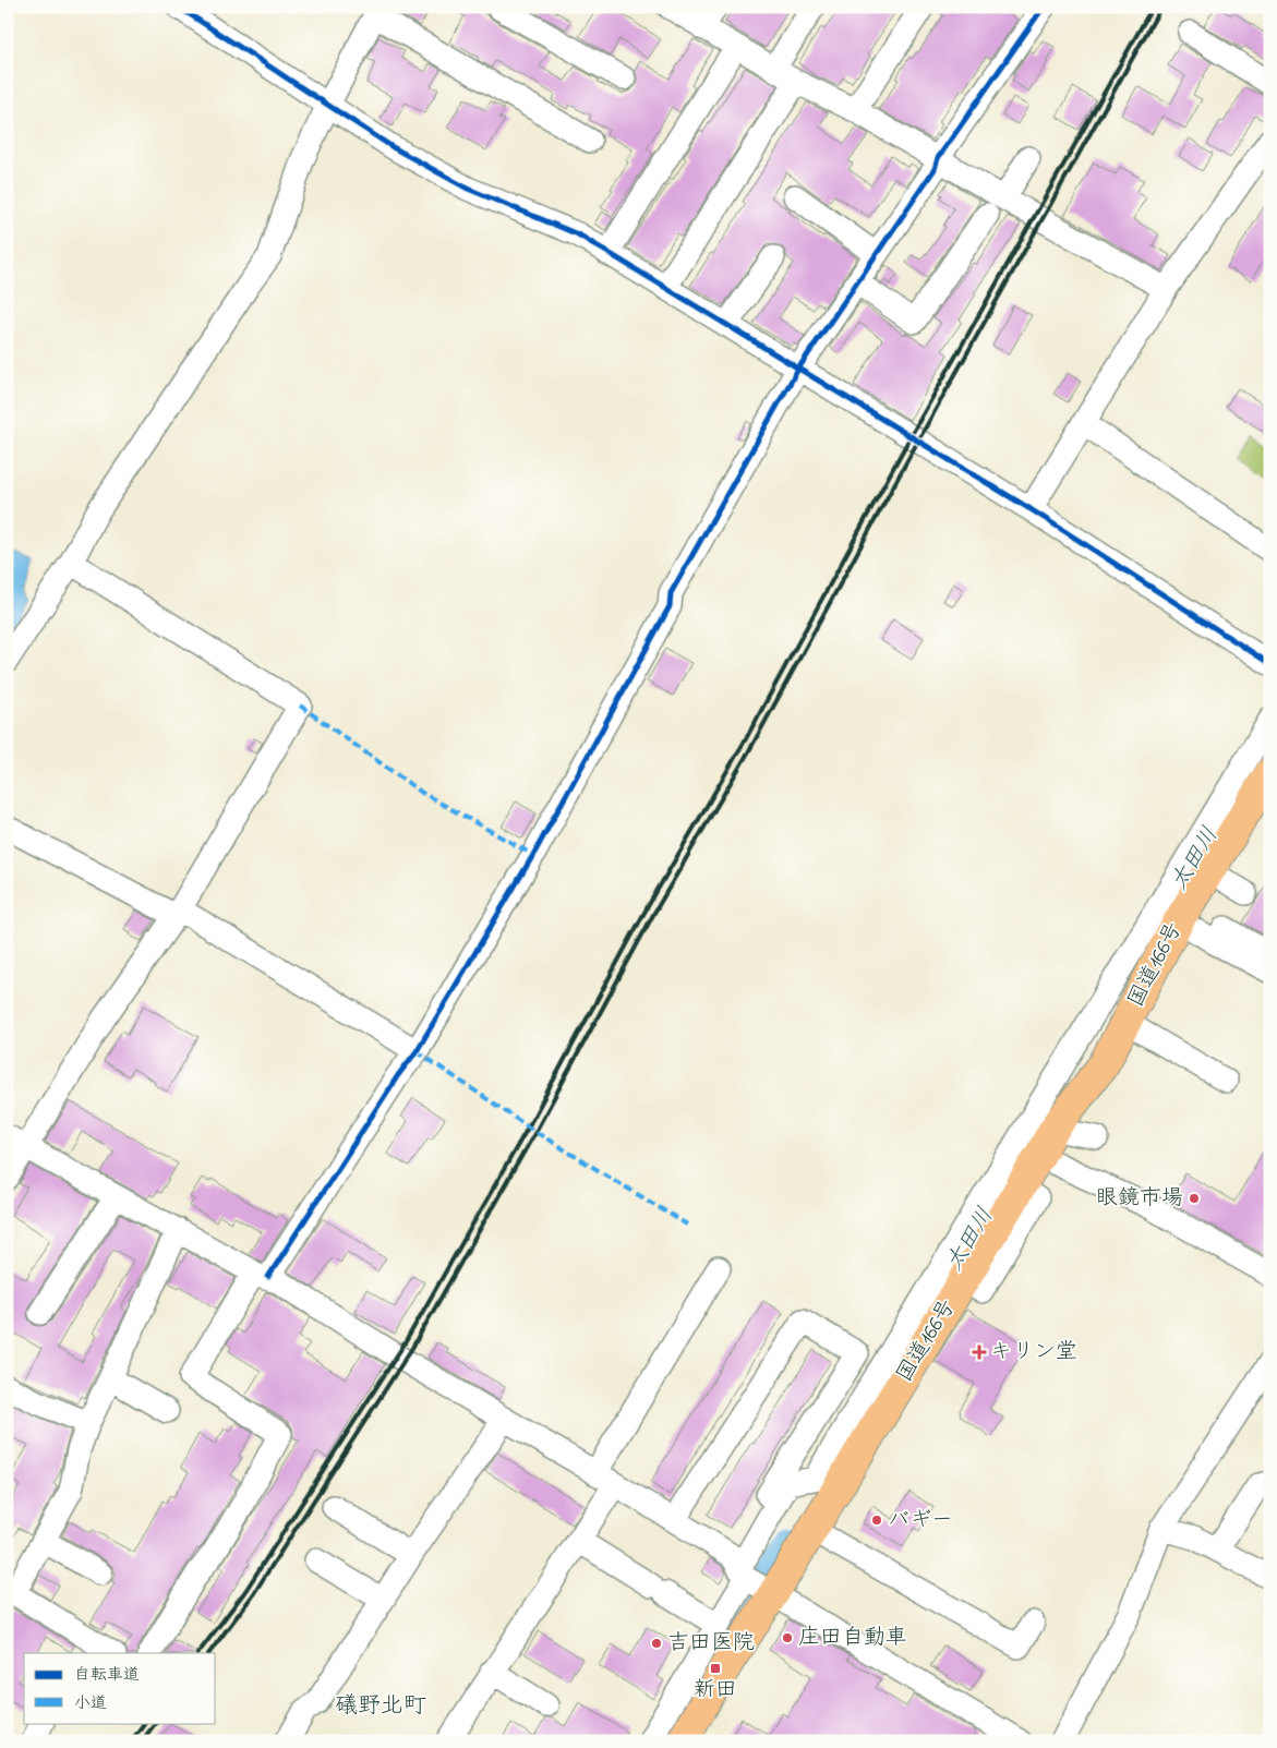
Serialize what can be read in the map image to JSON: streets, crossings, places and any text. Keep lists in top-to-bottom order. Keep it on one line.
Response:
{"streets":{"highway":["国道166号"]},"districts":["礒野北町"],"water":["太田川"],"places":{"other":["眼鏡市場","バギー","庄田自動車","吉田医院"],"health":["キリン堂"],"transit":["新田"]},"legend":["自転車道","小道"]}
